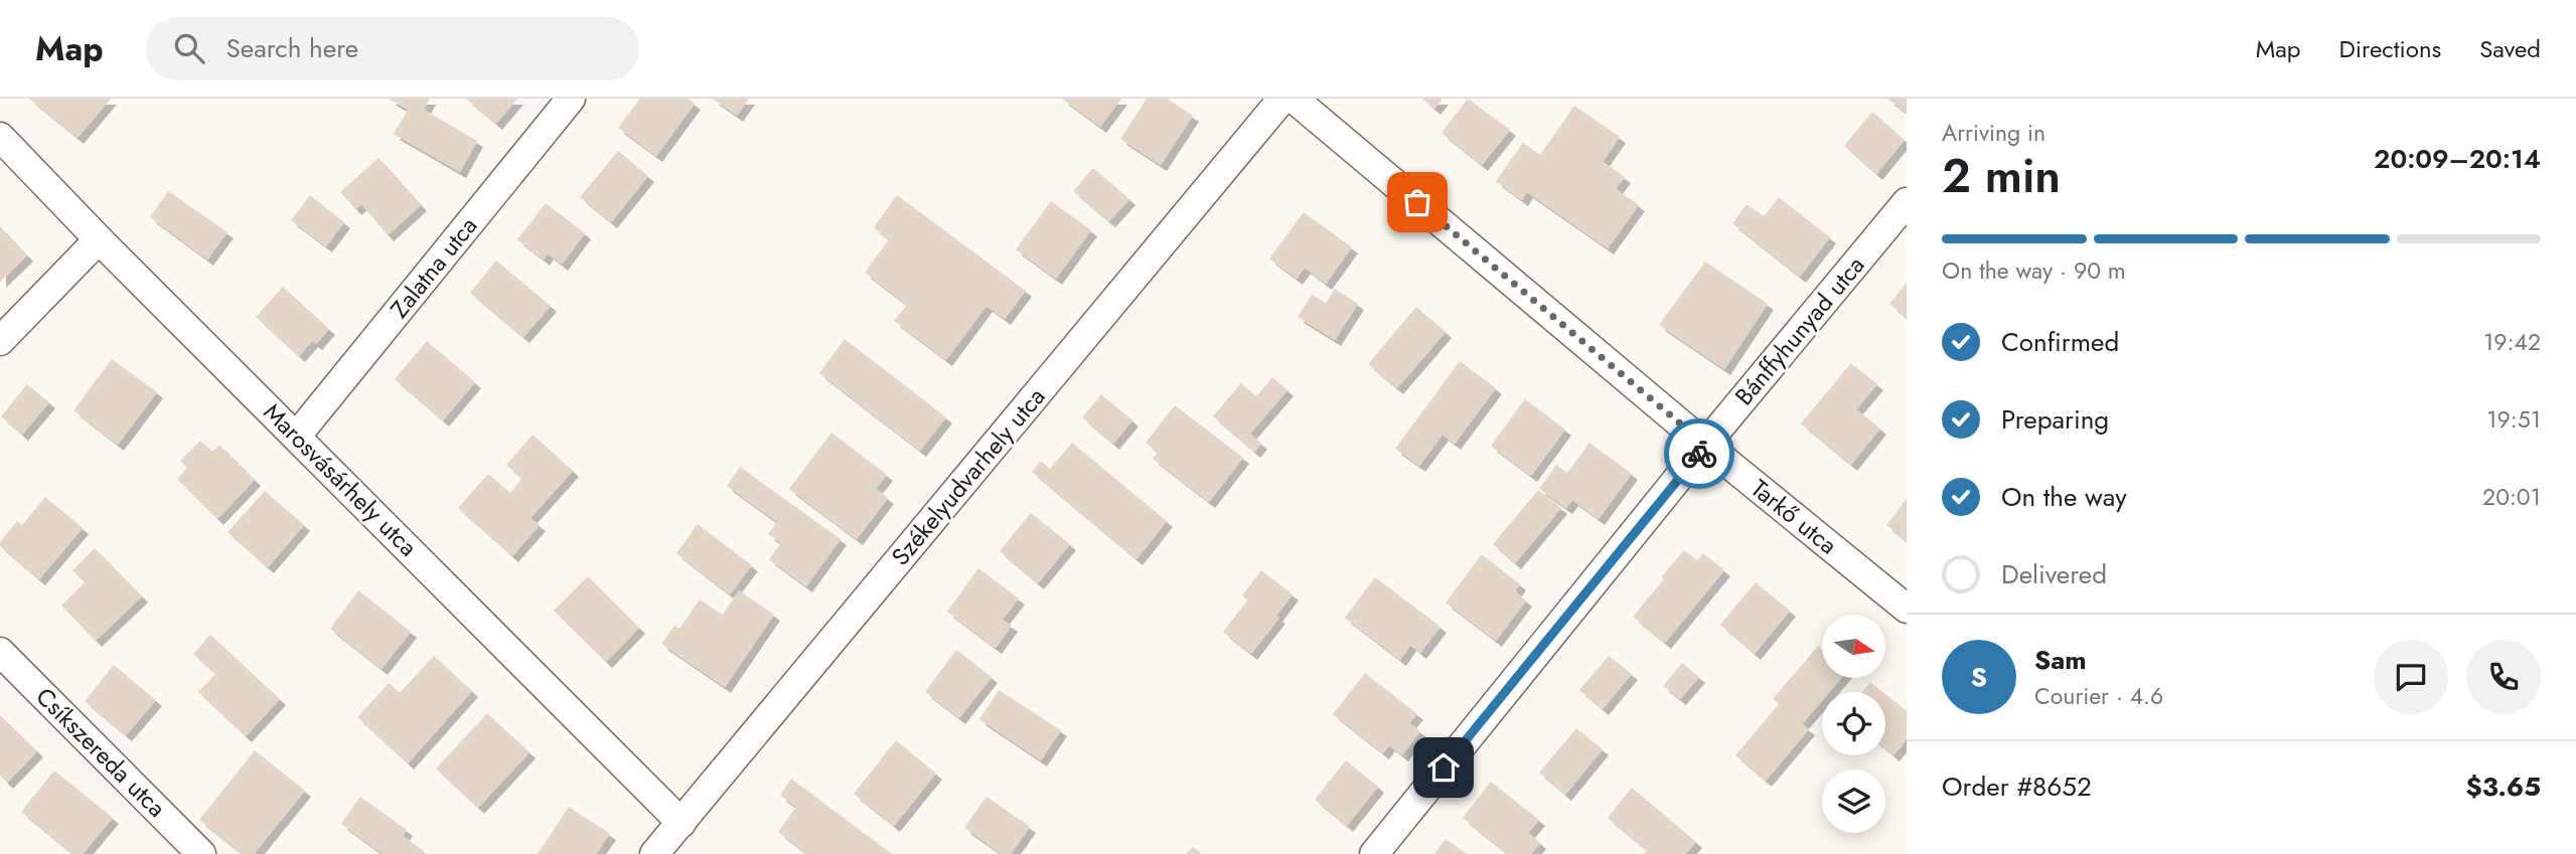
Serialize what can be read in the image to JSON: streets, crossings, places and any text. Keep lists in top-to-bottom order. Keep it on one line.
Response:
{"streets":{"street":["Zalatna utca","Bánffyhunyad utca","Székelyudvarhely utca","Marosvásárhely utca","Tarkő utca","Csíkszereda utca"]},"crossings":[["Zalatna utca","Marosvásárhely utca"],["Bánffyhunyad utca","Tarkő utca"],["Székelyudvarhely utca","Marosvásárhely utca"]],"north":"right","page":{"header":"Map","search":"Search here","nav":["Map","Directions","Saved"],"heading":["2 min","Arriving in","20:09–20:14"],"panel":["Sam","Courier · 4.6","Order #8652","$3.65"],"bar":"On the way · 90 m","list":[["Confirmed","19:42"],["Preparing","19:51"],["On the way","20:01"],"Delivered"],"round":"S"}}
